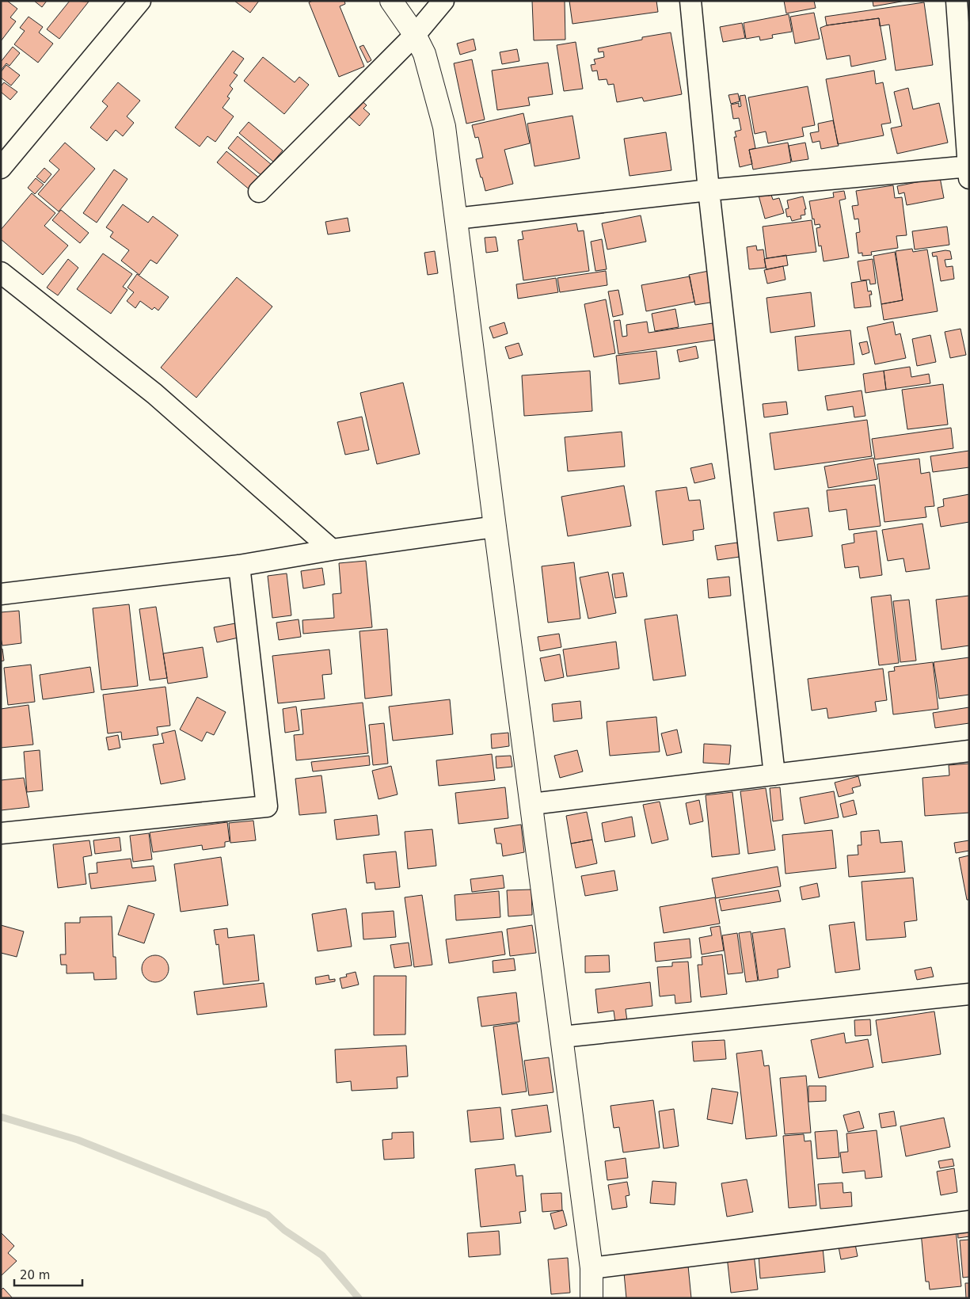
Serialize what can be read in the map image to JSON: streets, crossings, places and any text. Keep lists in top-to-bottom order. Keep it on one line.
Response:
{"scale_bar":"20 m"}
